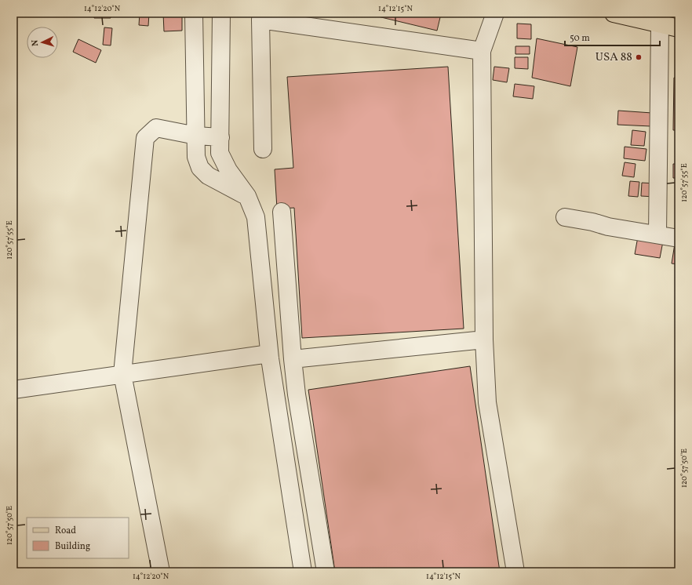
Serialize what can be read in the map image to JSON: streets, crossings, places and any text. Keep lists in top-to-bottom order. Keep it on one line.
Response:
{"places":["USA 88"],"legend":["Road","Building"],"scale_bar":"50 m","north":"left","coordinates":["14°12'20\"N","14°12'15\"N","120°57'55\"E","120°57'50\"E"]}
